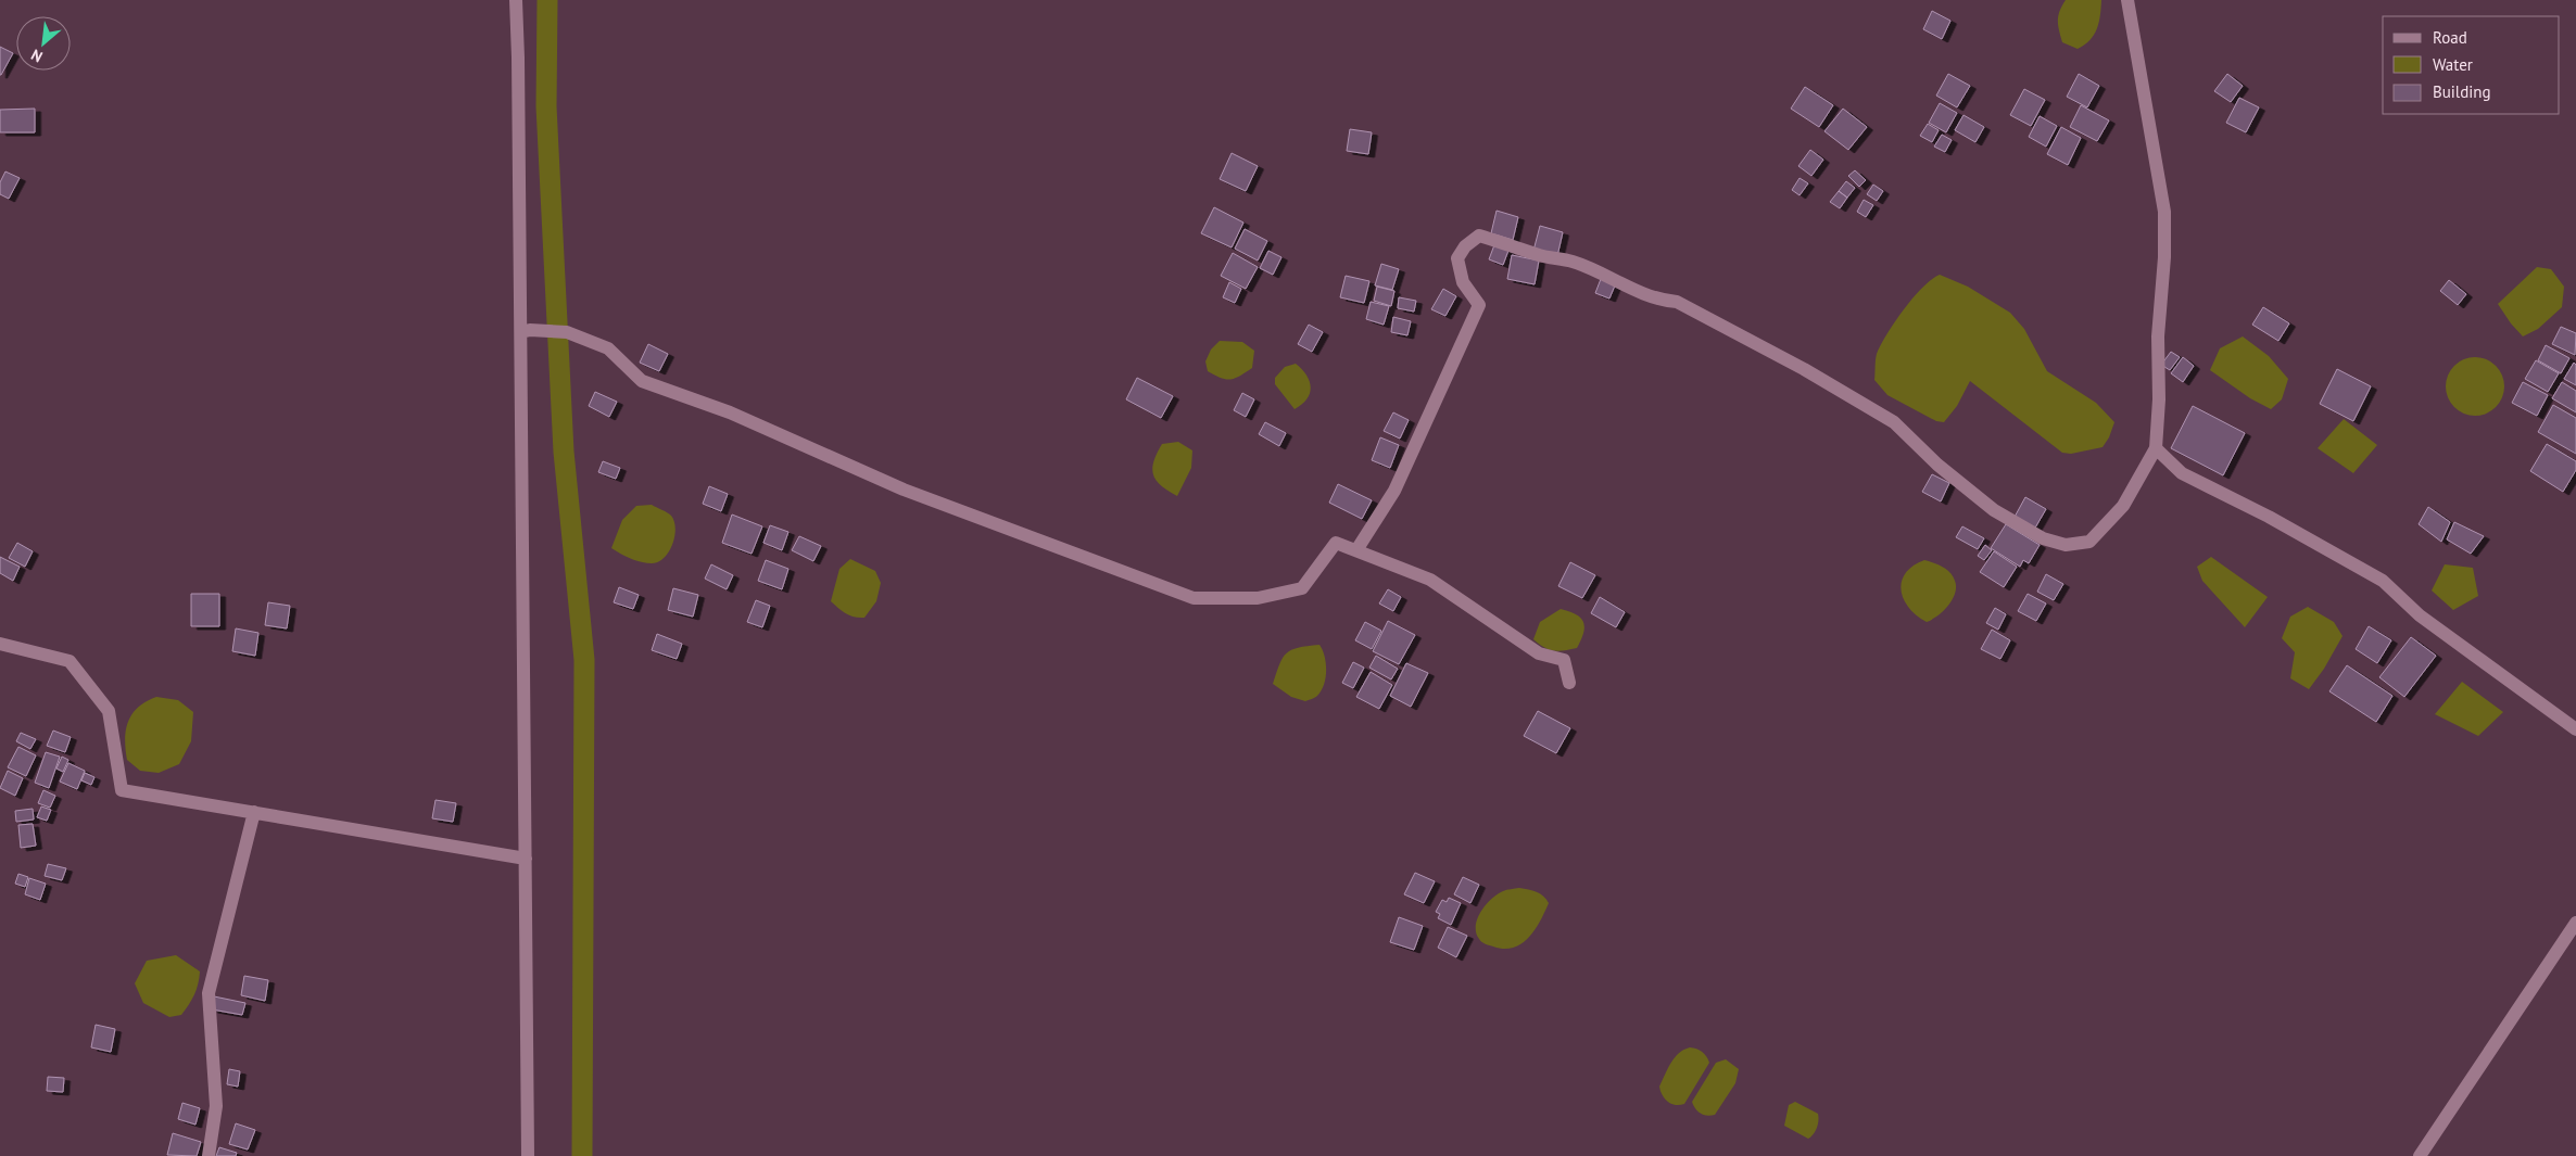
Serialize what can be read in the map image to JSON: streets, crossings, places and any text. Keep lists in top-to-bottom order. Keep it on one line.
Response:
{"legend":["Road","Water","Building"],"north":"bottom left"}
